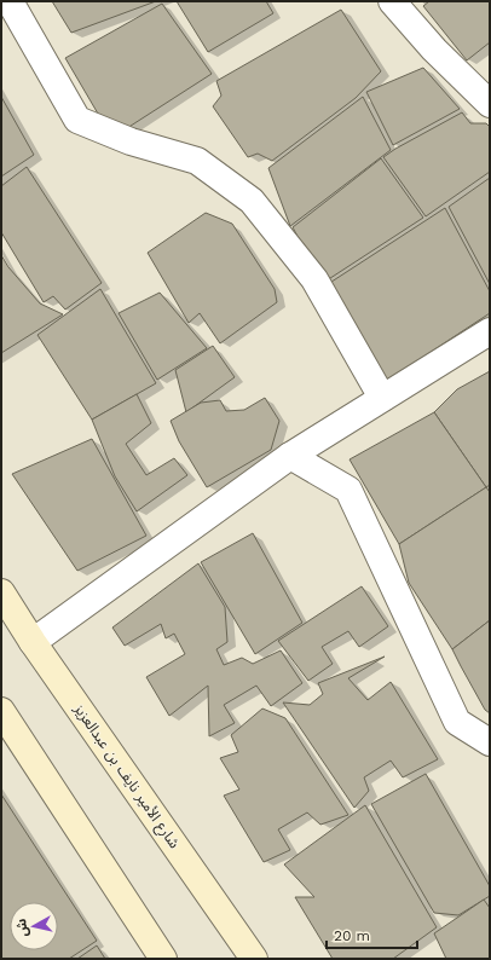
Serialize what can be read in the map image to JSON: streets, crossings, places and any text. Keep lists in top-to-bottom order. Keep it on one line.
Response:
{"streets":{"street":["شارع الأمير نايف بن عبدالعزيز"]},"scale_bar":"20 m","north":"left"}
